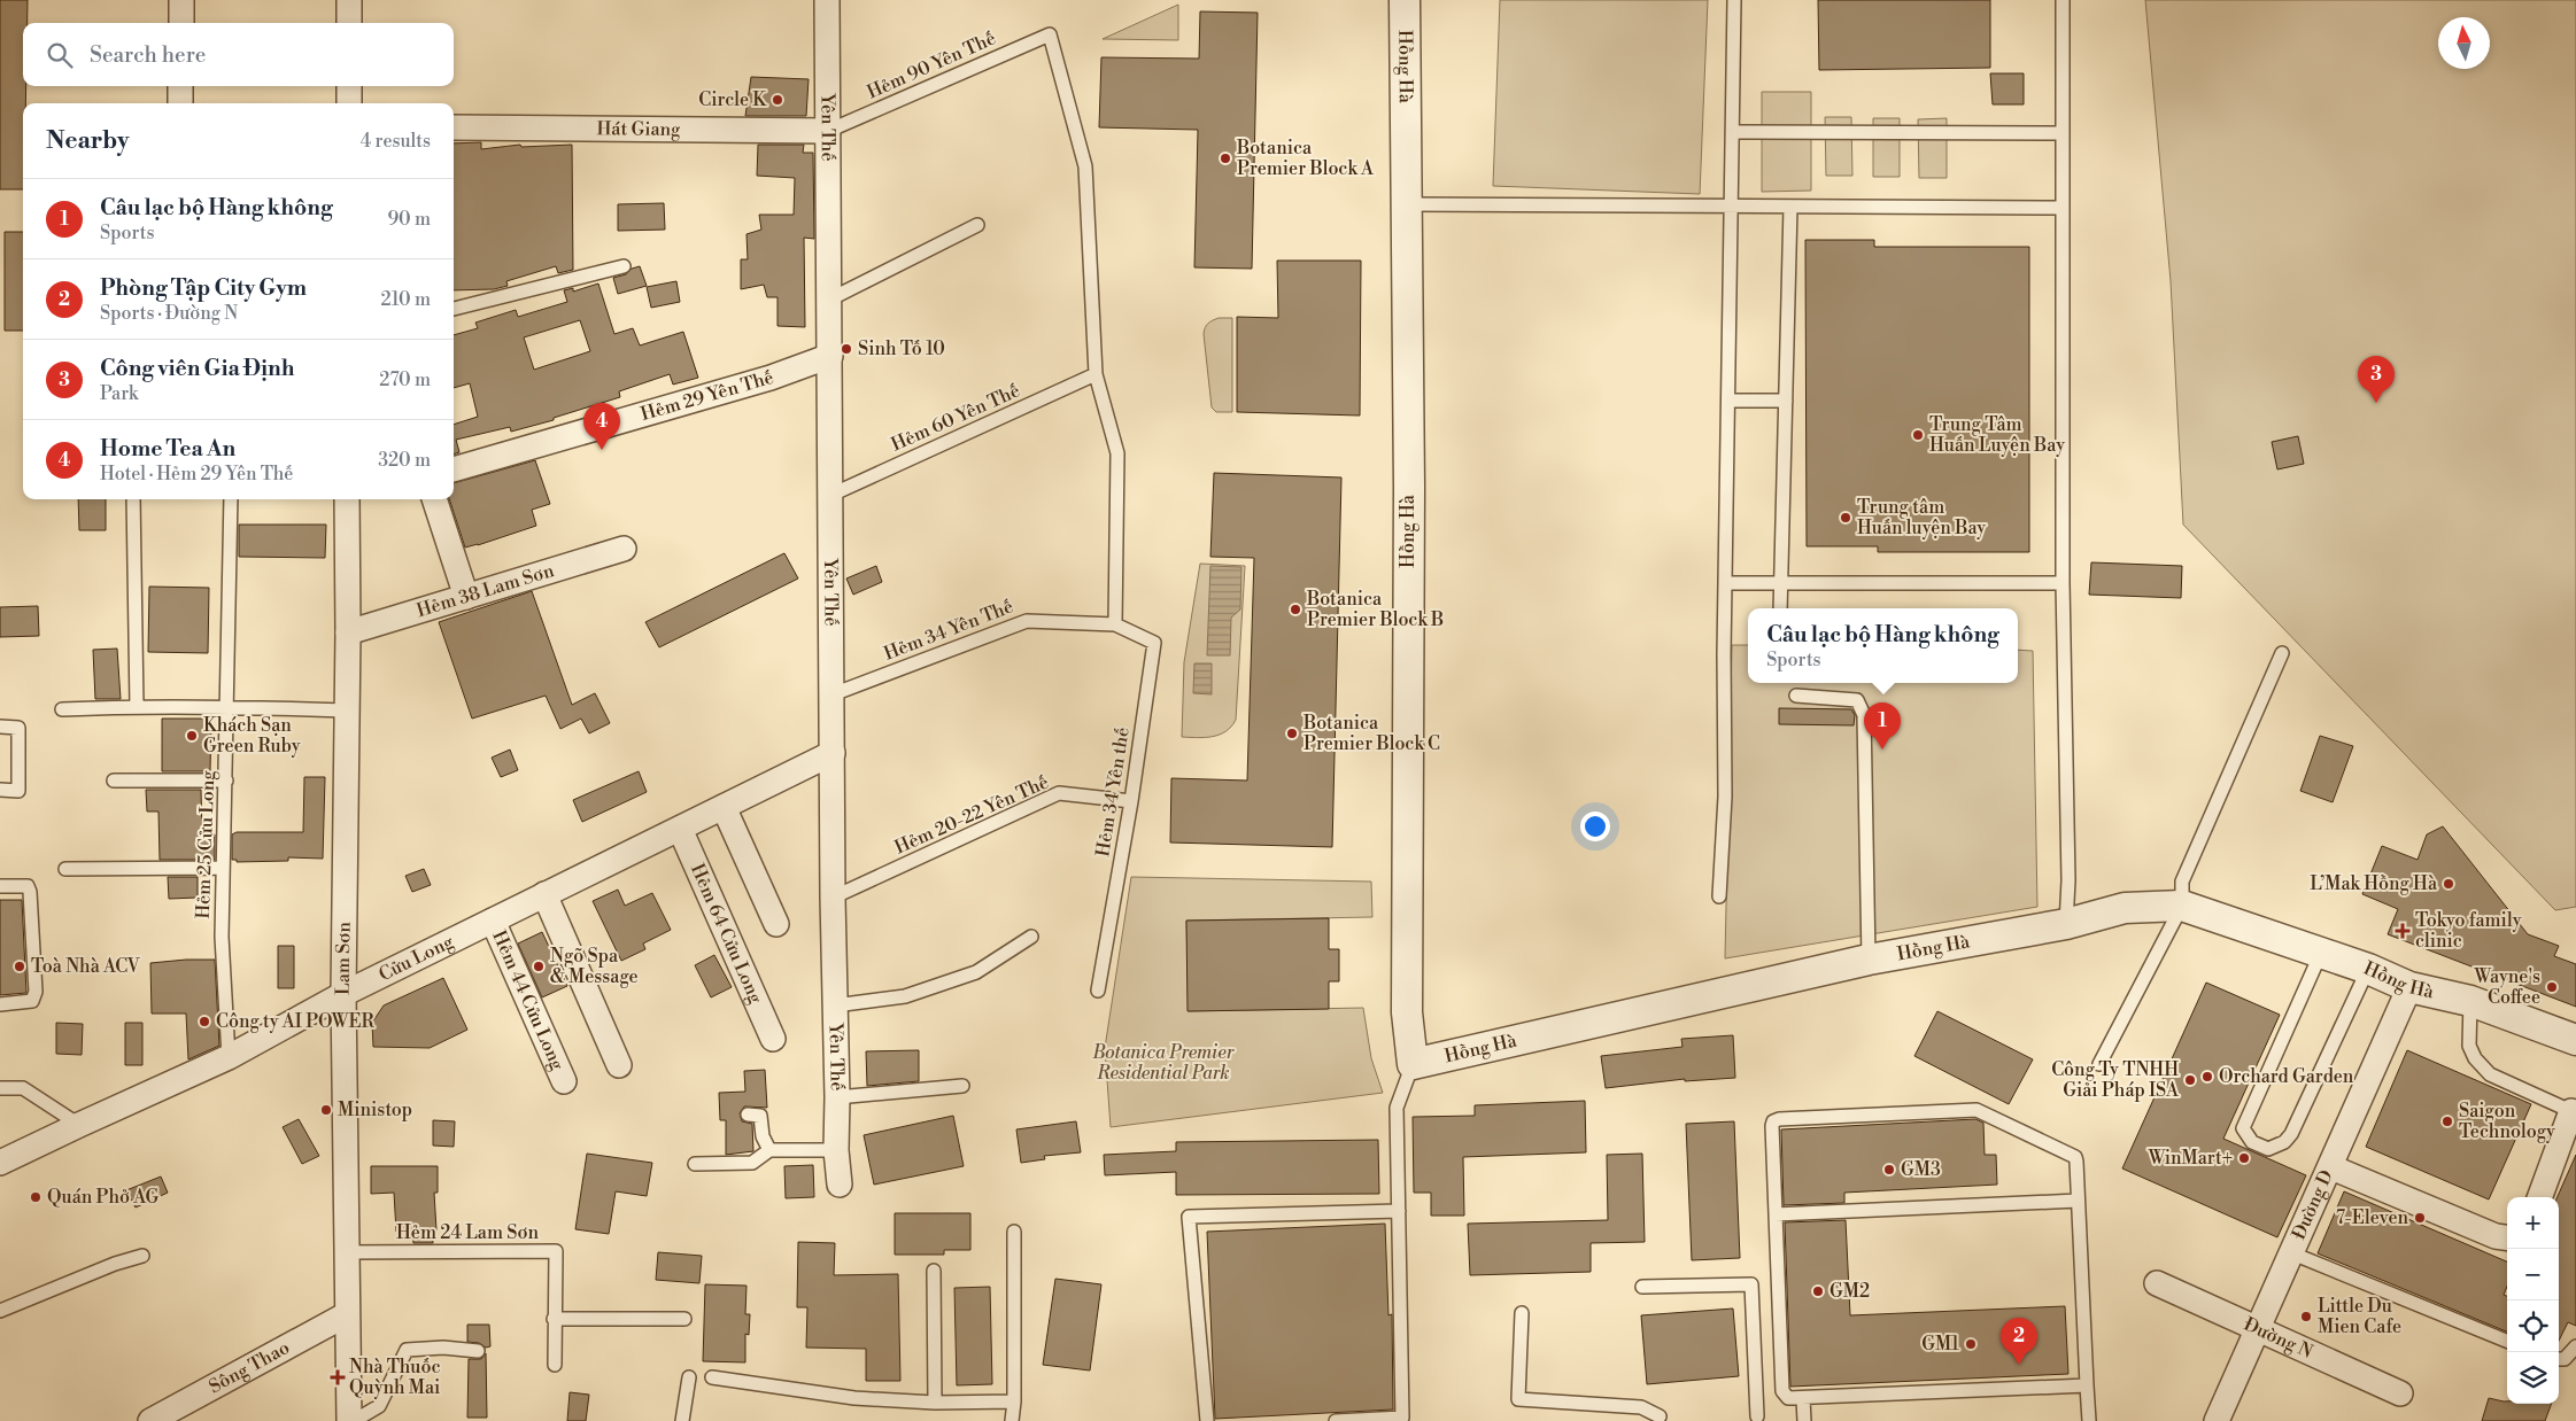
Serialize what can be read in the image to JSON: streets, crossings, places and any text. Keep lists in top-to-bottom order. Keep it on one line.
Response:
{"streets":{"street":["Hồng Hà","Yên Thế","Hát Giang","Hẻm 29 Yên Thế","Hẻm 38 Lam Sơn","Hẻm 64 Cửu Long","Lam Sơn","Cửu Long","Hẻm 44 Cửu Long","Đường D","Đường N","Sông Thao"],"lane":["Hẻm 90 Yên Thế","Hẻm 60 Yên Thế","Hẻm 34 Yên Thế","Hẻm 34 Yên thế","Hẻm 20-22 Yên Thế","Hẻm 25 Cửu Long","Hẻm 24 Lam Sơn"]},"crossings":[["Hẻm 90 Yên Thế","Yên Thế"],["Hẻm 90 Yên Thế","Hát Giang"],["Hẻm 90 Yên Thế","Hẻm 60 Yên Thế"],["Hồng Hà","Đường D"],["Yên Thế","Hát Giang"],["Yên Thế","Hẻm 29 Yên Thế"],["Yên Thế","Hẻm 60 Yên Thế"],["Yên Thế","Hẻm 34 Yên Thế"],["Yên Thế","Hẻm 20-22 Yên Thế"],["Yên Thế","Cửu Long"],["Hẻm 38 Lam Sơn","Lam Sơn"],["Hẻm 34 Yên Thế","Hẻm 34 Yên thế"],["Hẻm 34 Yên thế","Hẻm 20-22 Yên Thế"],["Hẻm 25 Cửu Long","Cửu Long"],["Hẻm 64 Cửu Long","Cửu Long"],["Lam Sơn","Cửu Long"],["Lam Sơn","Hẻm 24 Lam Sơn"],["Lam Sơn","Sông Thao"],["Cửu Long","Hẻm 44 Cửu Long"],["Đường D","Đường N"]],"parks":["Botanica Premier Residential Park"],"places":{"other":["Circle K","Botanica Premier Block A","Sinh Tố 10","Trung Tâm Huấn Luyện Bay","Trung tâm Huấn luyện Bay","Botanica Premier Block B","Botanica Premier Block C","Khách Sạn Green Ruby","L’Mak Hồng Hà","Toà Nhà ACV","Ngõ Spa & Message","Wayne's Coffee","Công ty AI POWER","Orchard Garden","Công Ty TNHH Giải Pháp ISA","Ministop","Saigon Technology","WinMart+","GM3","Quán Phở AG","7-Eleven","GM2","Little Du Mien Cafe","GM1"],"health":["Tokyo family clinic","Nhà Thuốc Quỳnh Mai"]},"north":"top","page":{"search":"Search here","heading":["Nearby","4 results"],"list":[{"mark":"1","name":"Câu lạc bộ Hàng không","note":"Sports","value":"90 m"},{"mark":"2","name":"Phòng Tập City Gym","note":"Sports · Đường N","value":"210 m"},{"mark":"3","name":"Công viên Gia Định","note":"Park","value":"270 m"},{"mark":"4","name":"Home Tea An","note":"Hotel · Hẻm 29 Yên Thế","value":"320 m"}],"pins":["3","4","1","2"],"popup":["Câu lạc bộ Hàng không","Sports"],"map_buttons":["+","−"]}}
